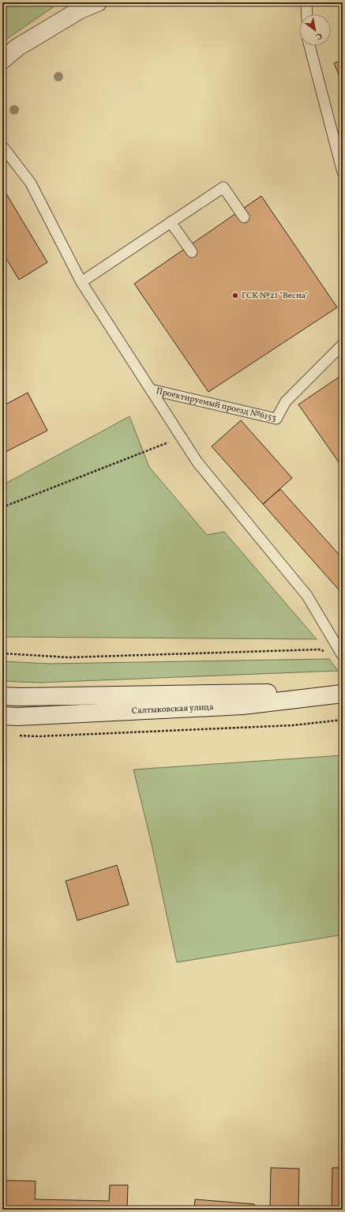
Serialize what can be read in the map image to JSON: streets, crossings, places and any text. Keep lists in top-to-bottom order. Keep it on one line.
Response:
{"streets":{"main road":["Салтыковская улица"],"lane":["Проектируемый проезд №6153"]},"places":["ГСК №21 \"Весна\""],"north":"bottom right"}
